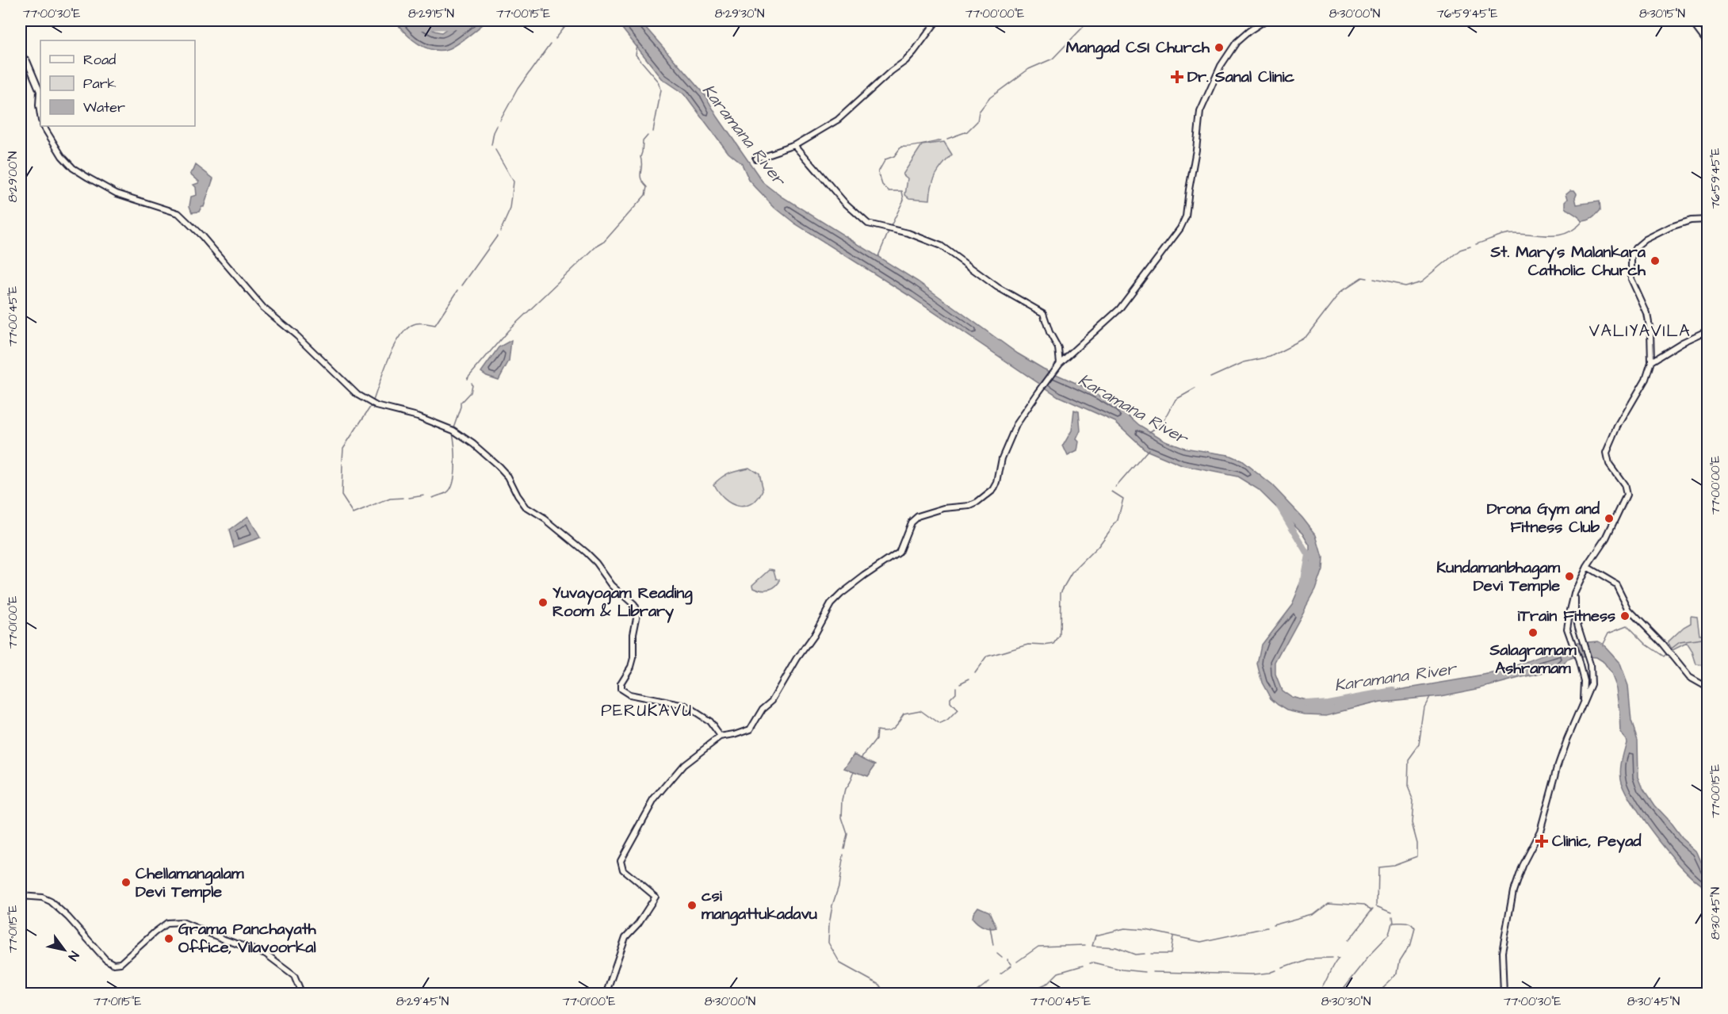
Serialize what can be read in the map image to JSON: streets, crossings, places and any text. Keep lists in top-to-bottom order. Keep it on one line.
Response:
{"districts":["VALIYAVILA","PERUKAVU"],"water":["Karamana River"],"places":{"other":["Mangad CSI Church","St. Mary's Malankara Catholic Church","Drona Gym and Fitness Club","Kundamanbhagam Devi Temple","Yuvayogam Reading Room & Library","iTrain Fitness","Salagramam Ashramam","Chellamangalam Devi Temple","csi mangattukadavu","Grama Panchayath Office, Vilavoorkal"],"health":["Dr. Sanal Clinic","Clinic, Peyad"]},"legend":["Road","Park","Water"],"north":"bottom right","coordinates":["77°00'30\"E","8°29'15\"N","77°00'15\"E","8°29'30\"N","77°00'00\"E","8°30'00\"N","76°59'45\"E","8°30'15\"N","8°29'00\"N","77°00'45\"E","77°01'00\"E","8°30'45\"N","77°01'15\"E","8°29'45\"N","8°30'30\"N"]}
